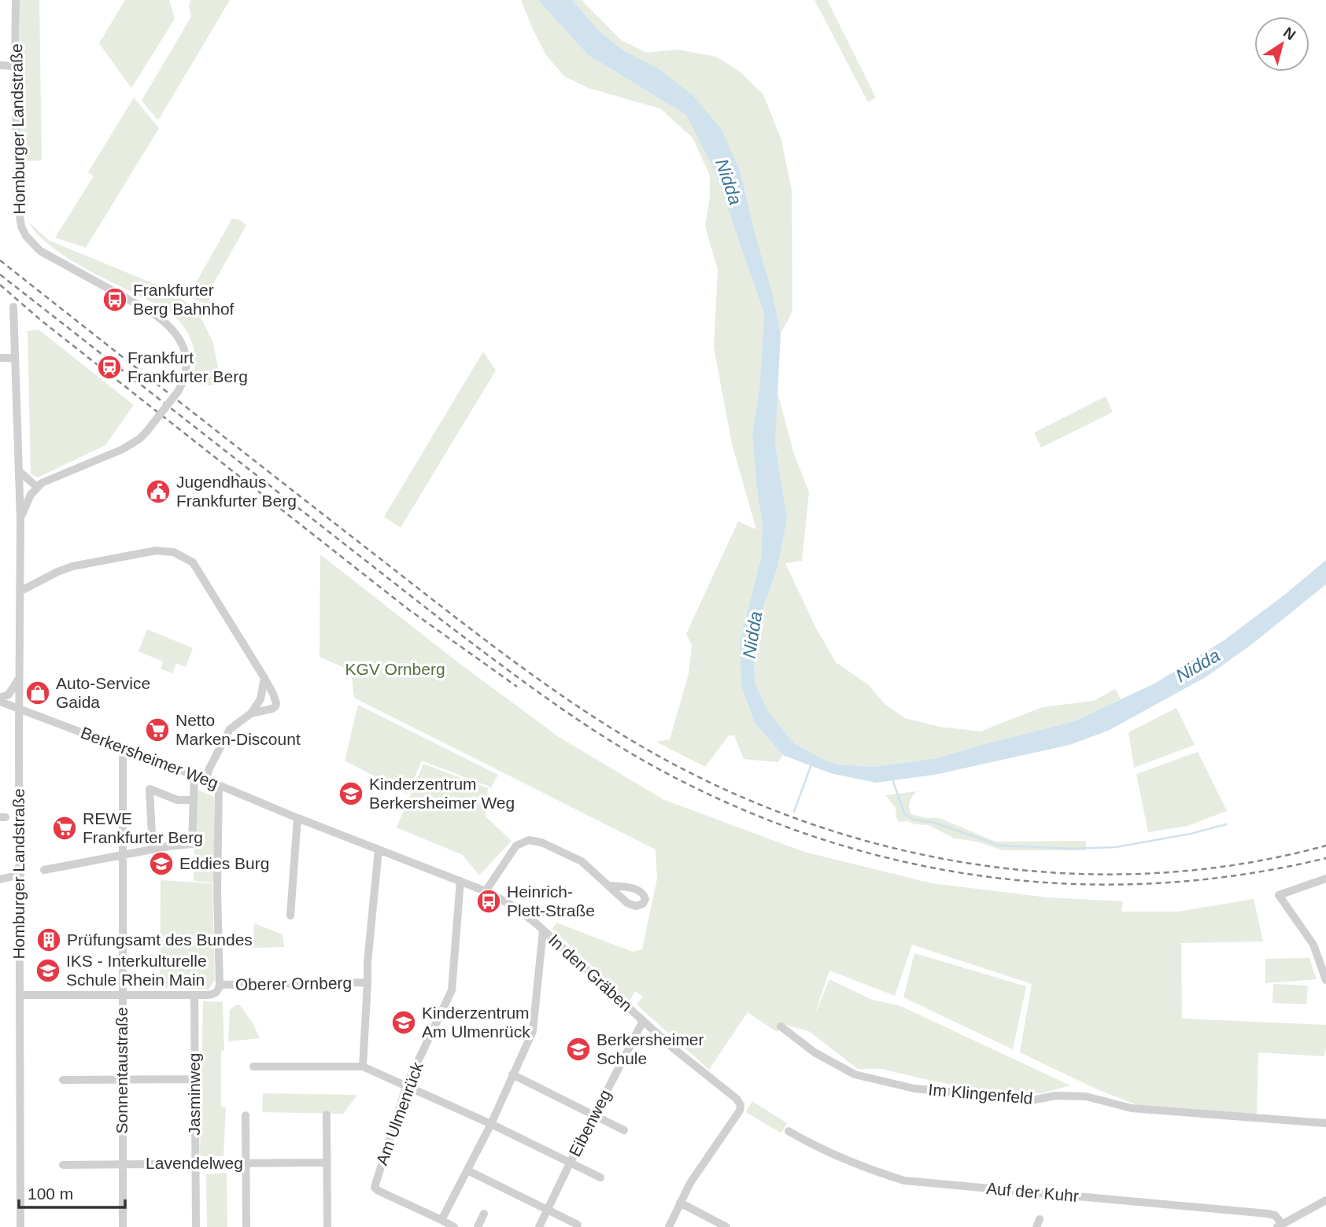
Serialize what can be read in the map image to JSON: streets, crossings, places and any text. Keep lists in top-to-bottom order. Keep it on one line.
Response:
{"streets":{"street":["Homburger Landstraße","Berkersheimer Weg","In den Gräben","Oberer Ornberg","Sonnentaustraße","Jasminweg","Im Klingenfeld","Am Ulmenrück","Eibenweg","Lavendelweg","Auf der Kuhr"]},"crossings":[["Homburger Landstraße","Berkersheimer Weg"],["Berkersheimer Weg","In den Gräben"],["Berkersheimer Weg","Oberer Ornberg"],["Berkersheimer Weg","Sonnentaustraße"],["Berkersheimer Weg","Am Ulmenrück"],["In den Gräben","Eibenweg"],["Sonnentaustraße","Lavendelweg"],["Jasminweg","Lavendelweg"]],"water":["Nidda"],"parks":["KGV Ornberg"],"places":{"bus stop":["Frankfurter Berg Bahnhof","Heinrich- Plett-Straße"],"station":["Frankfurt Frankfurter Berg"],"public building":["Jugendhaus Frankfurter Berg"],"shop":["Auto-Service Gaida"],"supermarket":["Netto Marken-Discount","REWE Frankfurter Berg"],"school or university":["Kinderzentrum Berkersheimer Weg","Eddies Burg","IKS - Interkulturelle Schule Rhein Main","Kinderzentrum Am Ulmenrück","Berkersheimer Schule"],"building":["Prüfungsamt des Bundes"]},"scale_bar":"100 m","north":"top right"}
